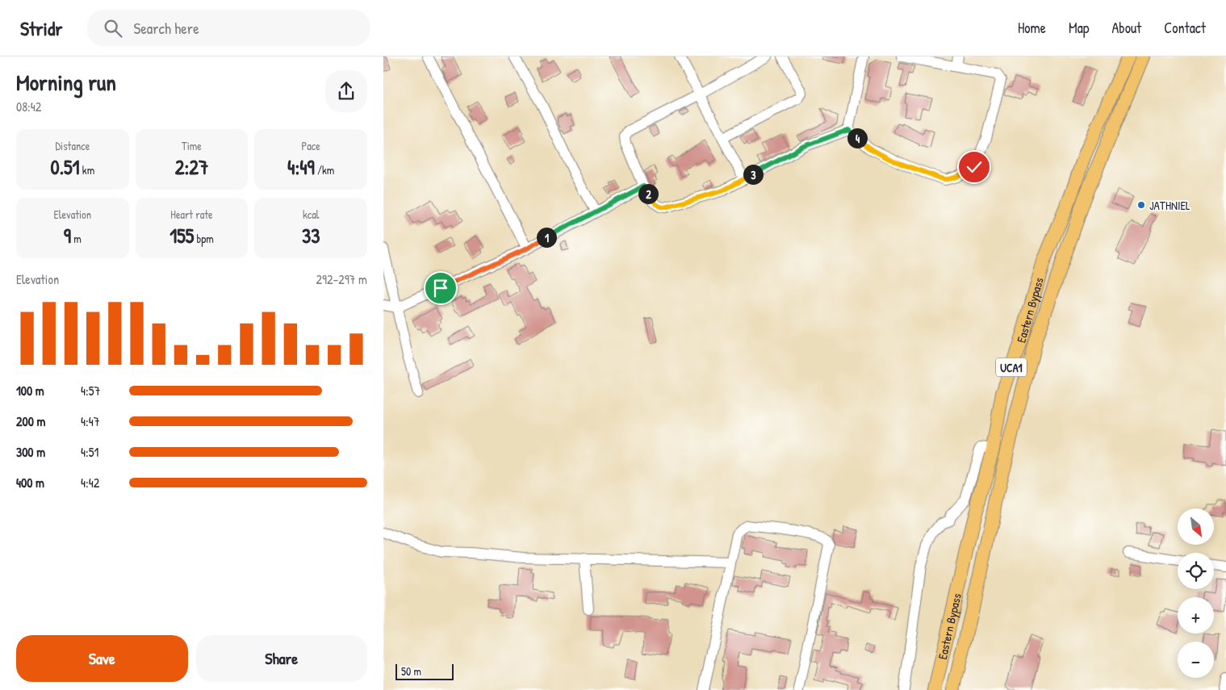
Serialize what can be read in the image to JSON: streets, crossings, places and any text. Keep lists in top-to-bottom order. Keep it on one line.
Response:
{"streets":{"main road":["Eastern Bypass","UCA1"]},"places":["JATHNIEL"],"scale_bar":"50 m","north":"bottom right","page":{"header":"Stridr","search":"Search here","nav":["Home","Map","About","Contact"],"heading":["Morning run","08:42"],"stats":[["Distance","0.51 km"],["Time","2:27"],["Pace","4:49 /km"],["Elevation","9 m"],["Heart rate","155 bpm"],["kcal","33"]],"pins":["4","3","2","1"],"chart":["Elevation","292–297 m"],"list":[{"name":"100 m","note":"4:57"},{"name":"200 m","note":"4:47"},{"name":"300 m","note":"4:51"},{"name":"400 m","note":"4:42"}],"map_buttons":["+","−"],"buttons":["Save","Share"],"scale":"50 m"}}
